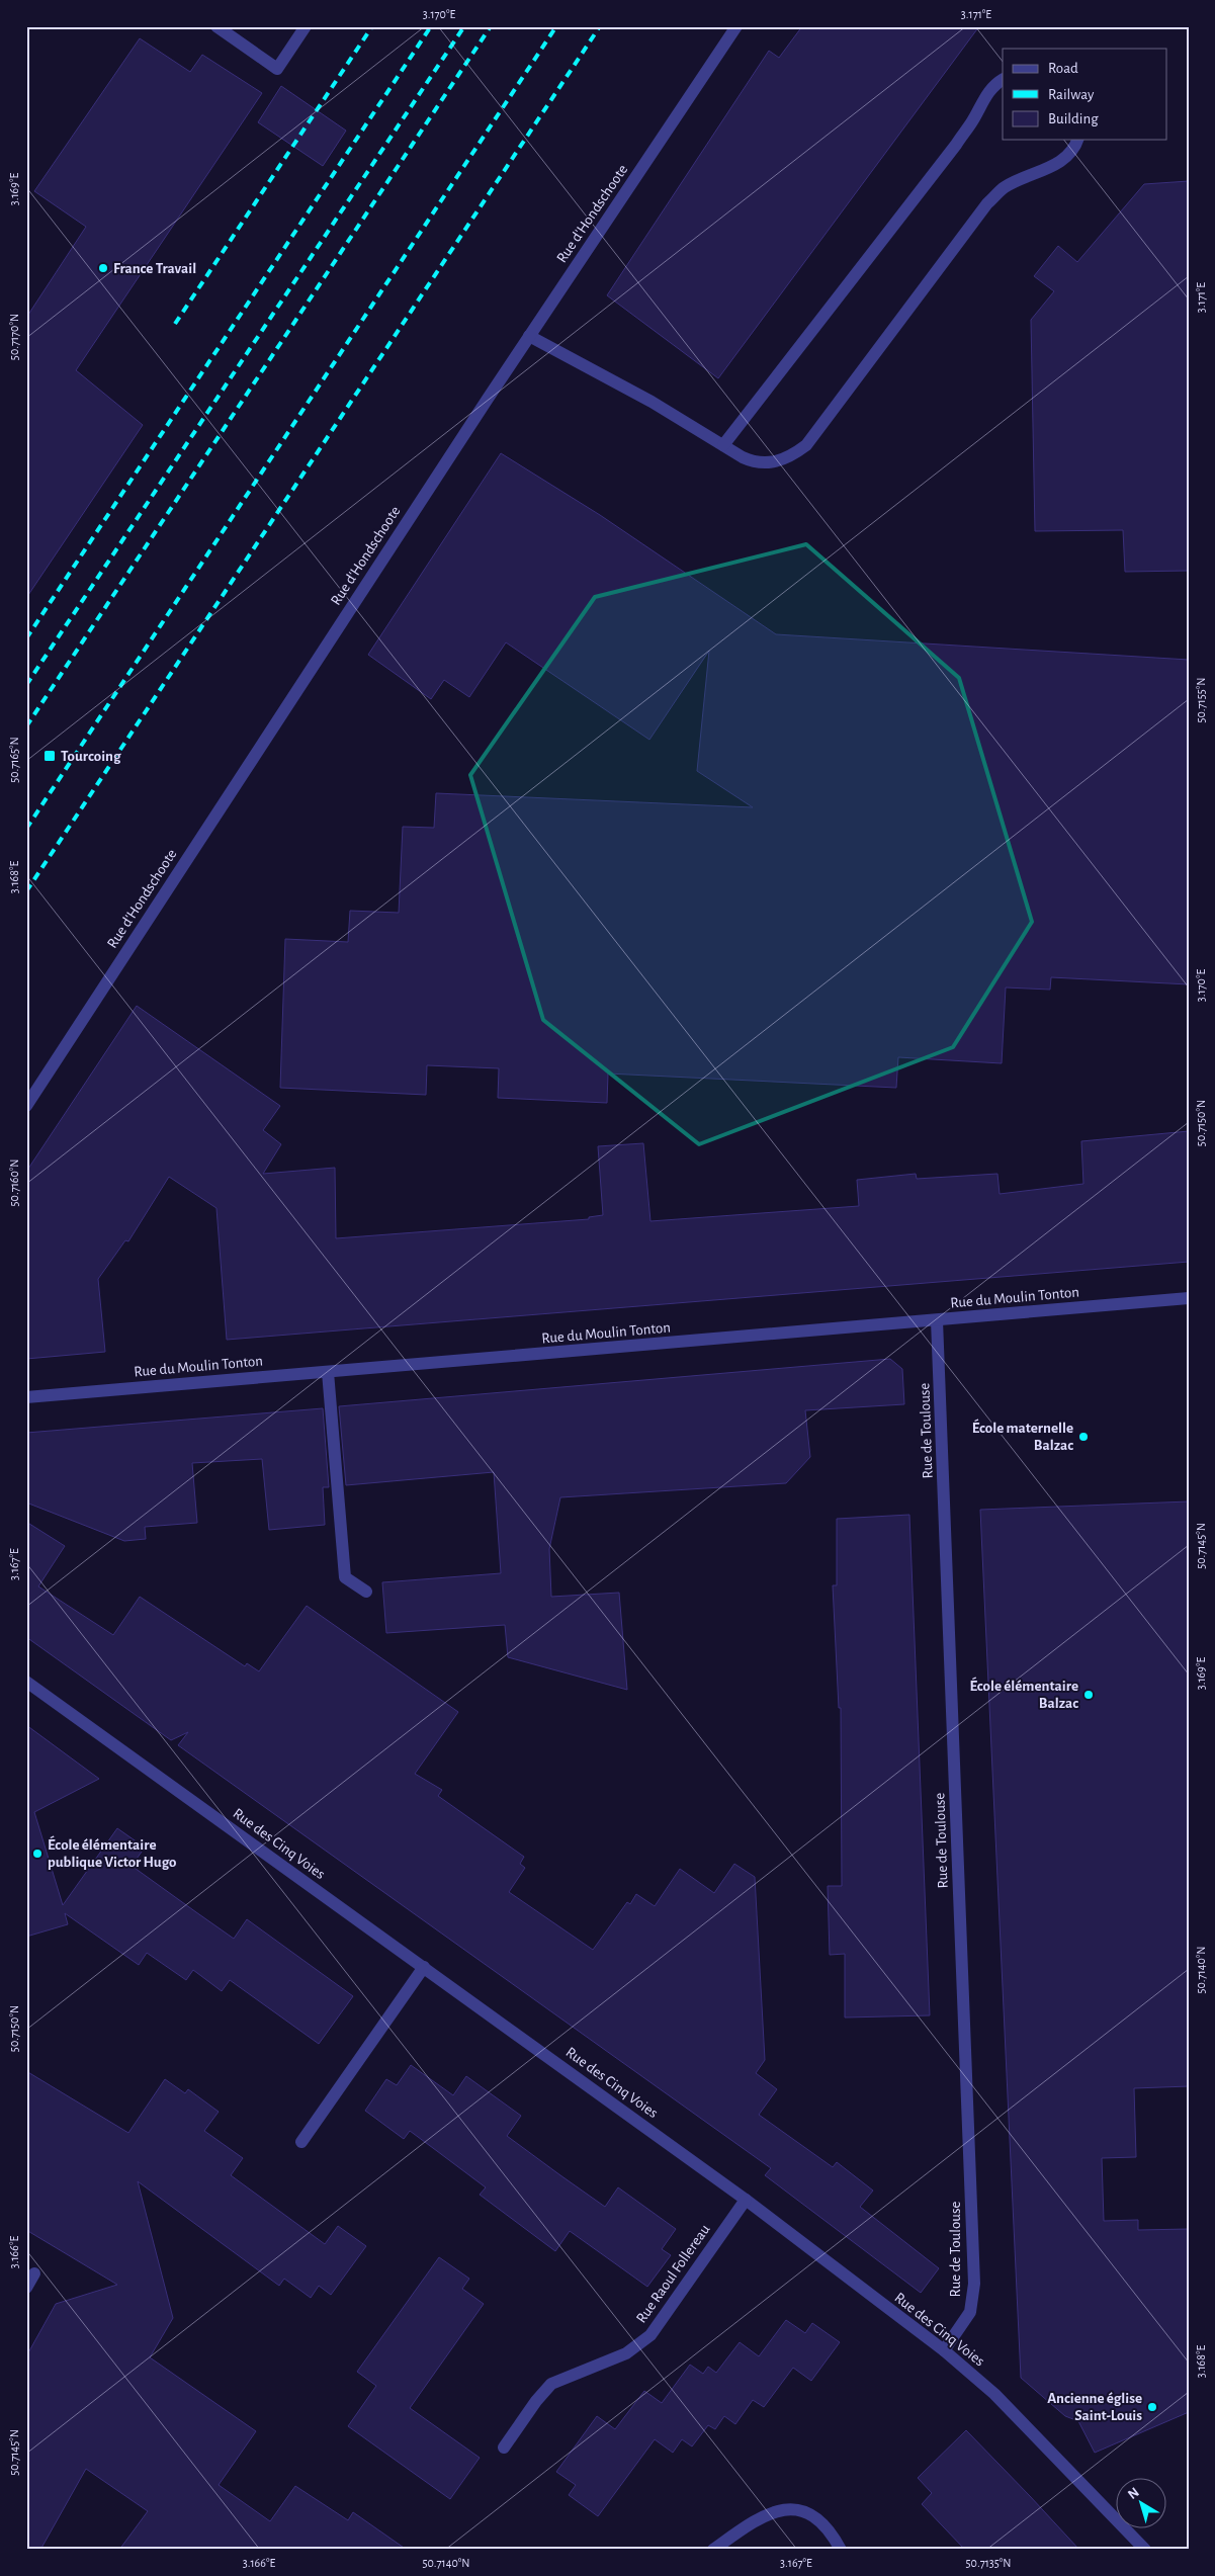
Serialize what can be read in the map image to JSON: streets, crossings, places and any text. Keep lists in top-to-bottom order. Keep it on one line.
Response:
{"streets":{"street":["Rue d'Hondschoote","Rue du Moulin Tonton","Rue de Toulouse","Rue des Cinq Voies","Rue Raoul Follereau"]},"crossings":[["Rue du Moulin Tonton","Rue de Toulouse"],["Rue de Toulouse","Rue des Cinq Voies"],["Rue des Cinq Voies","Rue Raoul Follereau"]],"places":{"other":["France Travail","École maternelle Balzac","École élémentaire Balzac","École élémentaire publique Victor Hugo","Ancienne église Saint-Louis"],"transit":["Tourcoing"]},"legend":["Road","Railway","Building"],"north":"top left","coordinates":["3.170°E","3.171°E","3.169°E","50.7170°N","50.7155°N","50.7165°N","3.168°E","50.7150°N","50.7160°N","50.7145°N","3.167°E","50.7140°N","3.166°E","50.7135°N"]}
